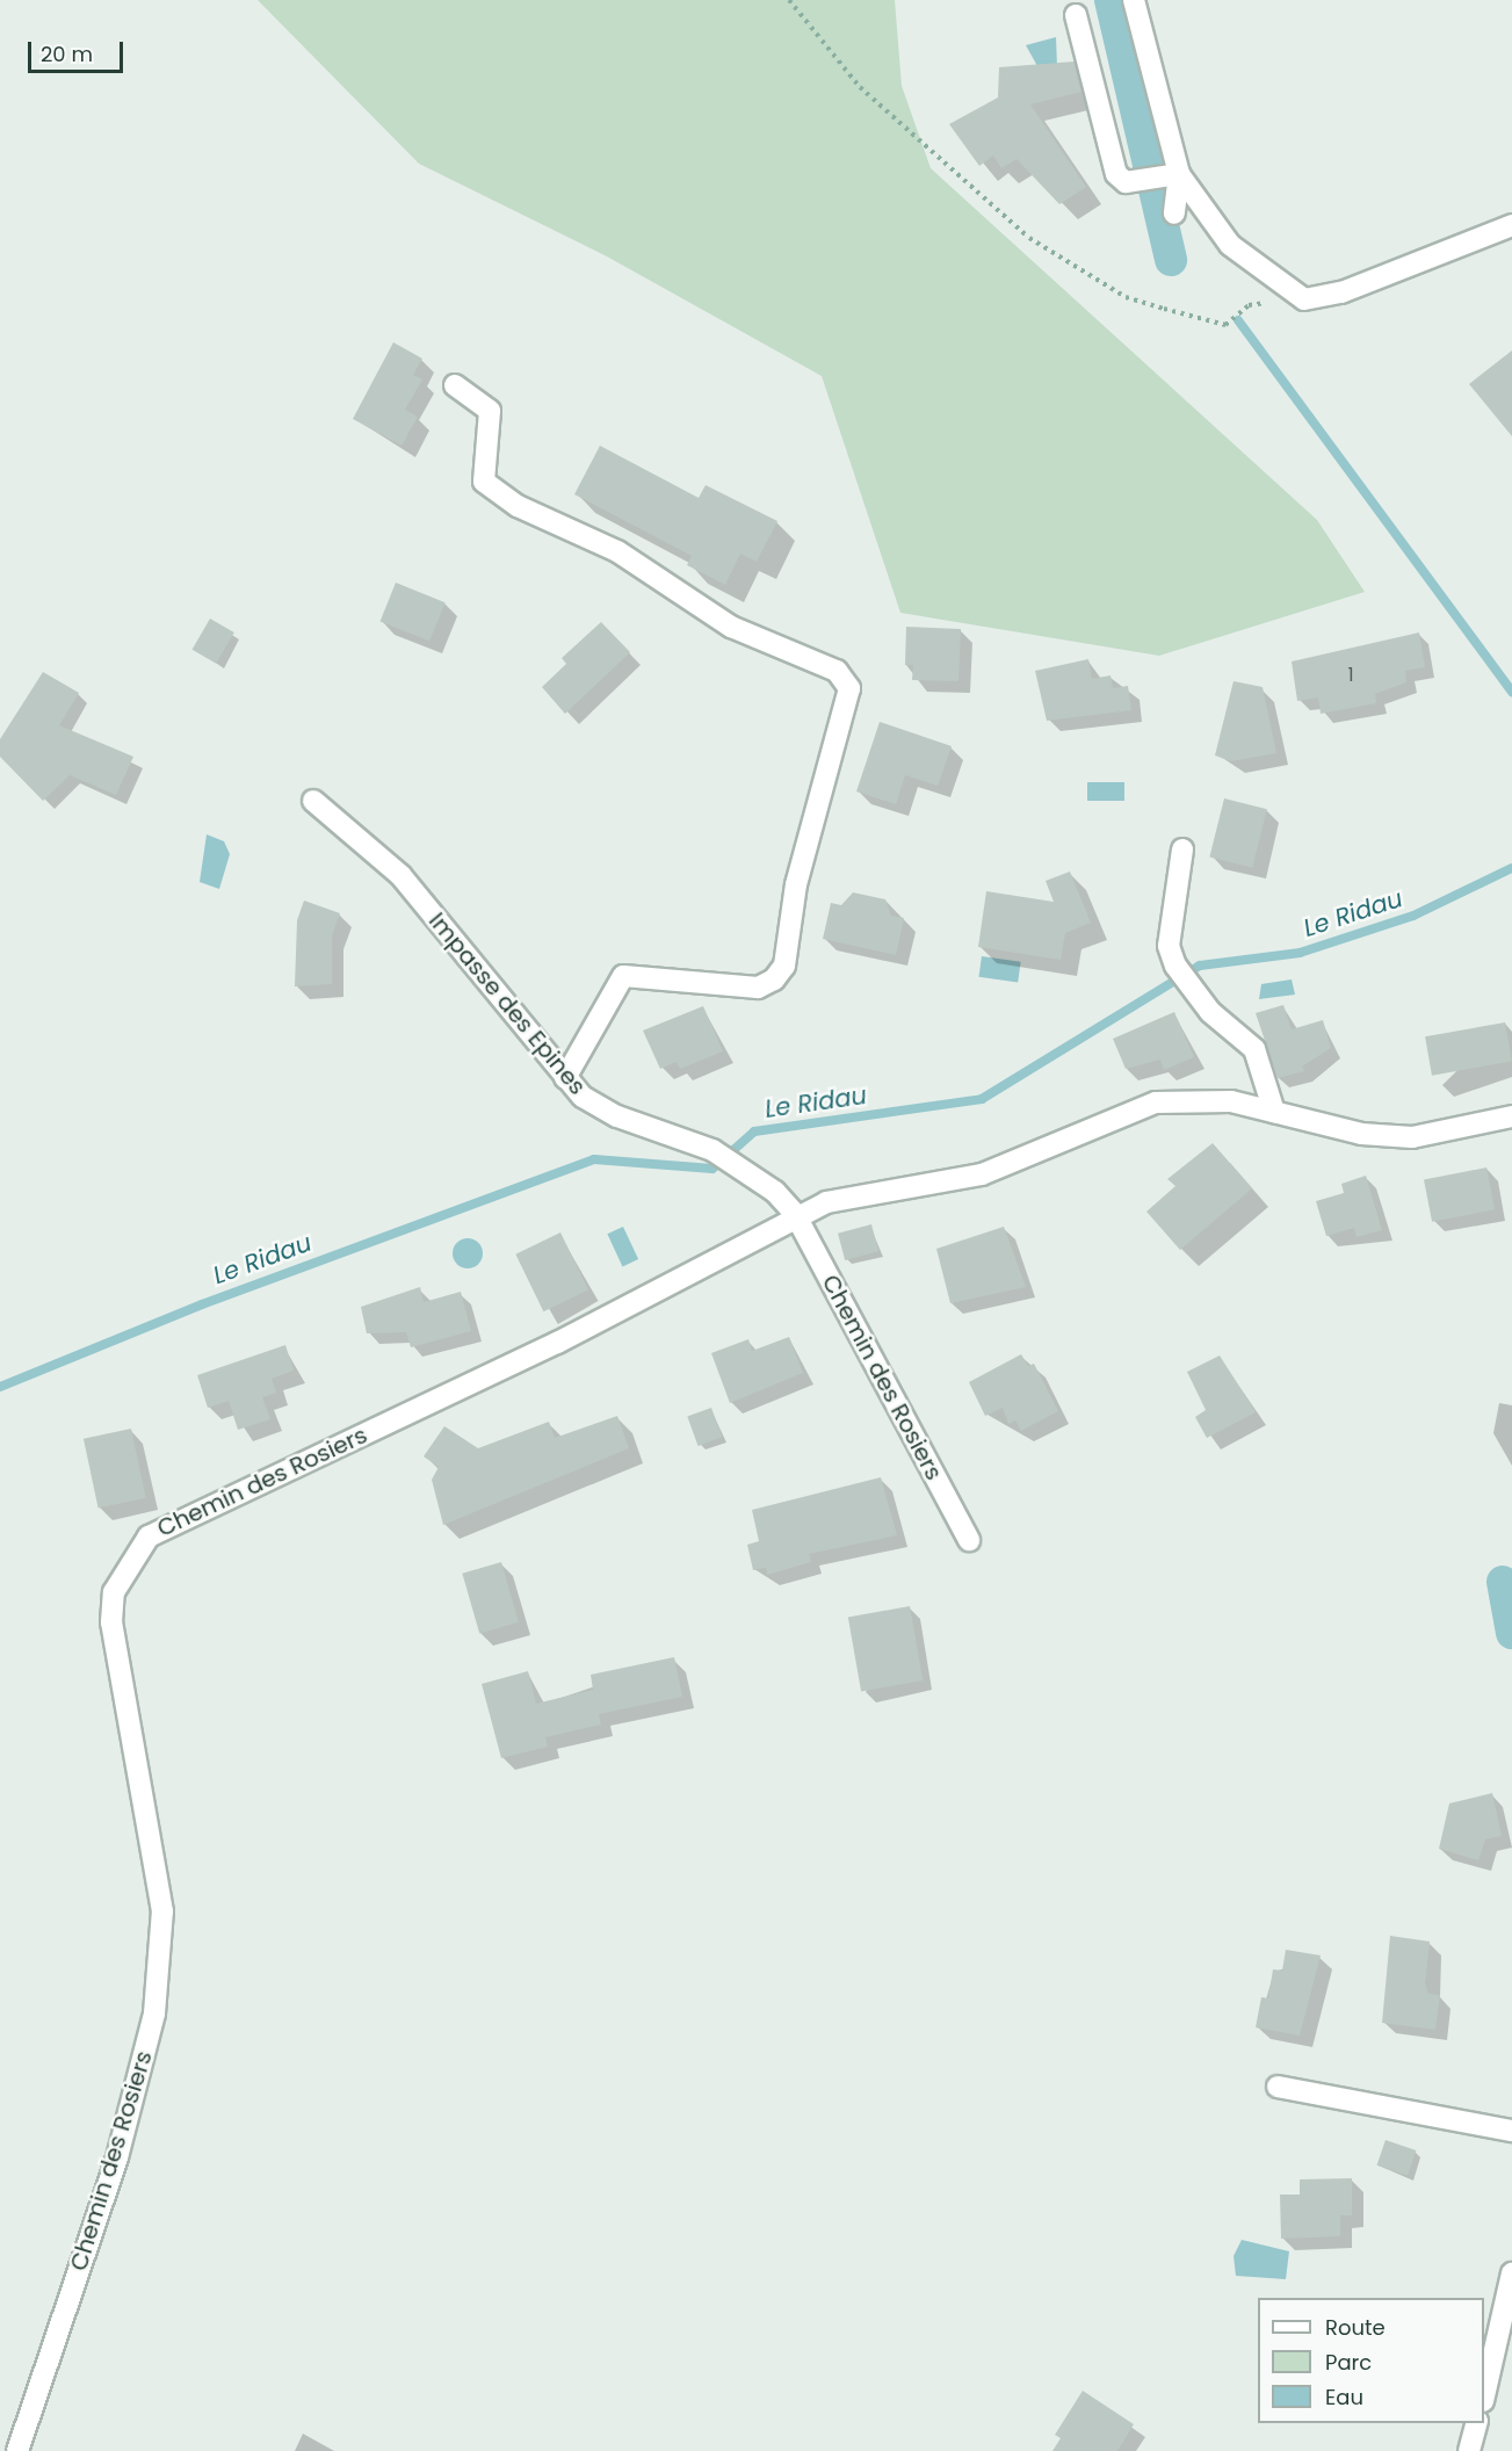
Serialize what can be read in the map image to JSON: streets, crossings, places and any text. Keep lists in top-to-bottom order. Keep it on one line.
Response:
{"streets":{"street":["Impasse des Epines","Chemin des Rosiers"]},"crossings":[["Impasse des Epines","Chemin des Rosiers"]],"water":["Le Ridau"],"house_numbers":["1"],"legend":["Route","Parc","Eau"],"scale_bar":"20 m"}
